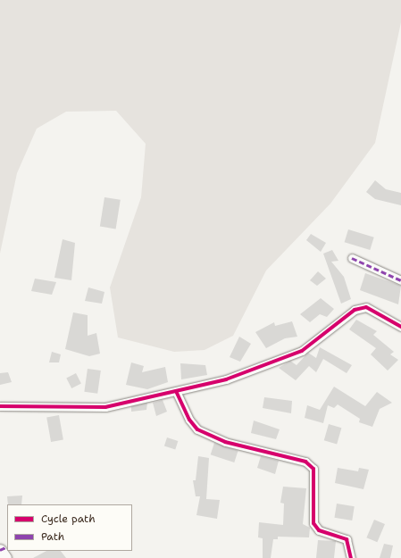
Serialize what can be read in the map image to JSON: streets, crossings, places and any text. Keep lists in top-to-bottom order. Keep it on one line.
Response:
{"legend":["Cycle path","Path"]}
